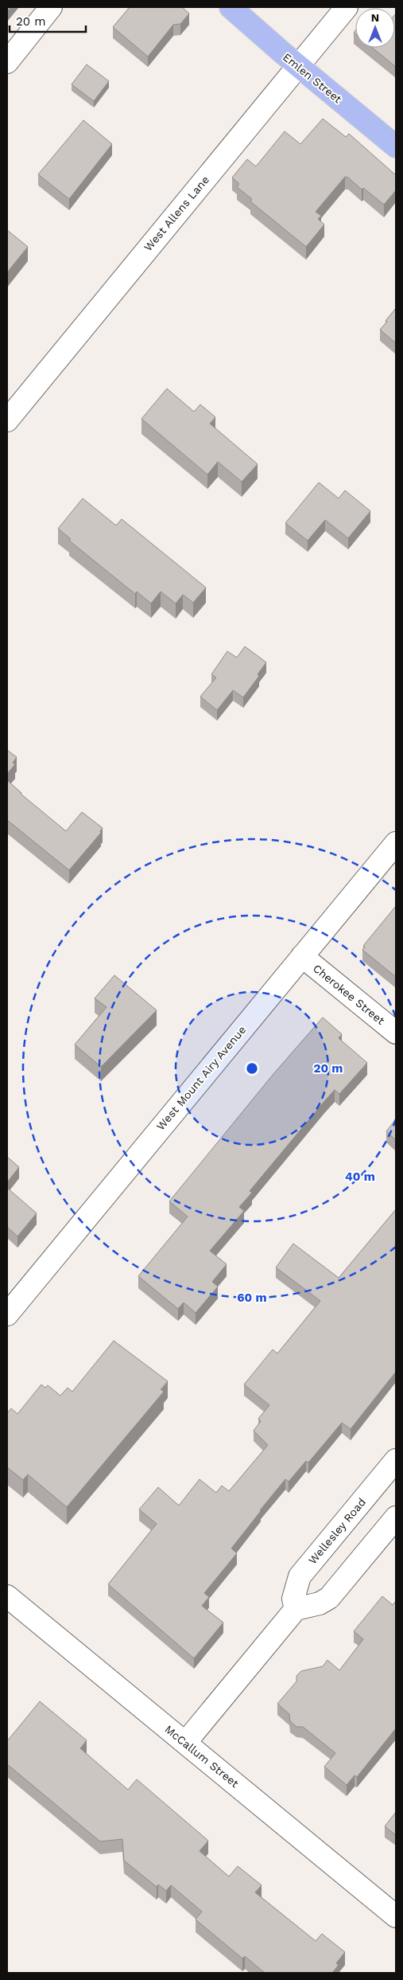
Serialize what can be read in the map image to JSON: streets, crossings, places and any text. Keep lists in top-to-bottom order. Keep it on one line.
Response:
{"streets":{"main road":["Emlen Street"],"street":["West Allens Lane","Cherokee Street","West Mount Airy Avenue","Wellesley Road","McCallum Street"]},"crossings":[["Emlen Street","West Allens Lane"],["Cherokee Street","West Mount Airy Avenue"]],"scale_bar":"20 m","north":"top","rings":["20 m","40 m","60 m"]}
